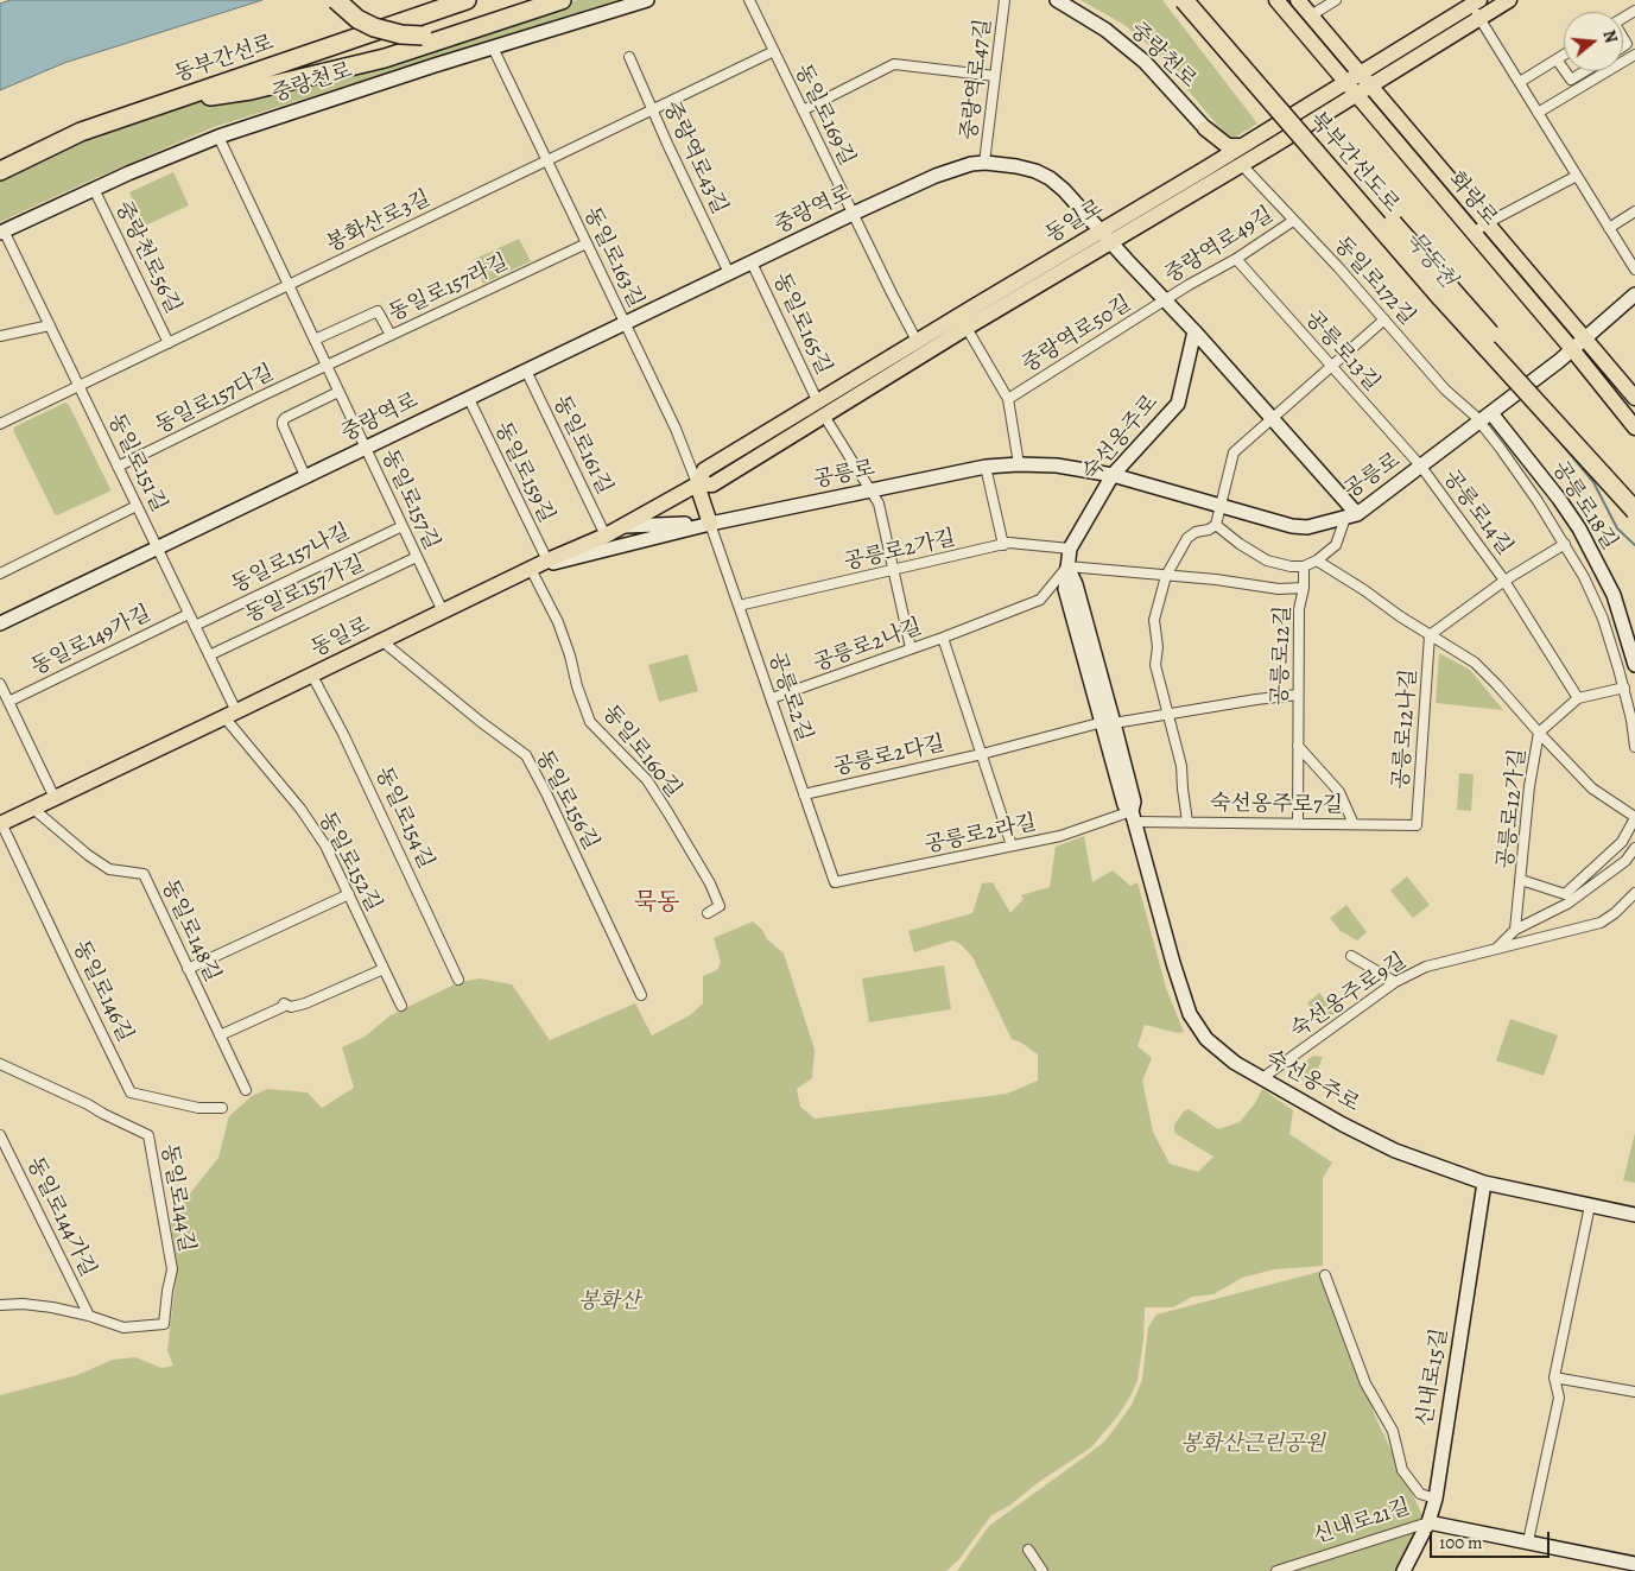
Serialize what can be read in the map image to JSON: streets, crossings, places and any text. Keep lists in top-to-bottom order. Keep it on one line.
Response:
{"streets":{"highway":["동부간선로","북부간선도로"],"main road":["화랑로","동일로"],"street":["중랑천로","중랑역로47길","동일로169길","중랑역로43길","중랑역로","봉화산로3길","중랑역로49길","중랑천로56길","동일로163길","동일로172길","동일로157라길","동일로165길","중랑역로50길","공릉로13길","동일로157다길","숙선옹주로","동일로161길","동일로151길","동일로159길","공릉로","동일로157길","공릉로18길","공릉로14길","공릉로2가길","동일로157나길","동일로157가길","동일로149가길","공릉로2나길","공릉로12길","공릉로2길","공릉로12나길","동일로160길","공릉로2다길","동일로156길","숙선옹주로7길","공릉로12가길","동일로154길","공릉로2라길","동일로152길","동일로148길","동일로146길","숙선옹주로9길","동일로144길","동일로144가길","신내로15길","신내로21길"]},"crossings":[["중랑천로","중랑천로56길"],["중랑천로","동일로163길"],["중랑천로","동일로151길"],["중랑천로","동일로157길"],["중랑역로47길","중랑역로"],["동일로169길","중랑역로"],["동일로169길","봉화산로3길"],["동일로169길","동일로"],["중랑역로43길","중랑역로"],["중랑역로43길","봉화산로3길"],["화랑로","동일로"],["화랑로","공릉로"],["중랑역로","동일로"],["중랑역로","중랑역로49길"],["중랑역로","동일로163길"],["중랑역로","동일로165길"],["중랑역로","중랑역로50길"],["중랑역로","숙선옹주로"],["중랑역로","동일로161길"],["중랑역로","동일로151길"],["중랑역로","동일로159길"],["중랑역로","공릉로"],["중랑역로","동일로157길"],["봉화산로3길","중랑천로56길"],["봉화산로3길","동일로163길"],["봉화산로3길","동일로151길"],["봉화산로3길","동일로157길"],["동일로","동일로163길"],["동일로","동일로172길"],["동일로","동일로165길"],["동일로","동일로161길"],["동일로","동일로151길"],["동일로","동일로159길"],["동일로","공릉로"],["동일로","동일로157길"],["동일로","동일로160길"],["동일로","동일로156길"],["동일로","동일로154길"],["동일로","동일로152길"],["동일로","동일로148길"],["동일로","동일로146길"],["중랑역로49길","동일로172길"],["중랑역로49길","중랑역로50길"],["중랑역로49길","공릉로13길"],["동일로163길","동일로157라길"],["동일로172길","공릉로"],["동일로172길","공릉로14길"],["동일로157라길","동일로157다길"],["동일로157라길","동일로157길"],["공릉로13길","공릉로"],["공릉로13길","공릉로14길"],["동일로157다길","동일로151길"],["동일로157다길","동일로157길"],["숙선옹주로","공릉로"],["숙선옹주로","공릉로2가길"],["숙선옹주로","공릉로2나길"],["숙선옹주로","공릉로2다길"],["숙선옹주로","숙선옹주로7길"],["숙선옹주로","공릉로2라길"],["숙선옹주로","숙선옹주로9길"],["숙선옹주로","신내로15길"],["동일로151길","동일로157나길"],["동일로151길","동일로157가길"],["동일로151길","동일로149가길"],["동일로151길","동일로152길"],["공릉로","공릉로18길"],["공릉로","공릉로14길"],["공릉로","공릉로2길"],["공릉로","동일로160길"],["동일로157길","동일로157나길"],["동일로157길","동일로157가길"],["공릉로14길","공릉로12나길"],["공릉로14길","공릉로12가길"],["공릉로2가길","공릉로2길"],["공릉로2나길","공릉로2길"],["공릉로2나길","공릉로2다길"],["공릉로12길","공릉로2다길"],["공릉로12길","숙선옹주로7길"],["공릉로2길","공릉로2다길"],["공릉로2길","공릉로2라길"],["공릉로12나길","숙선옹주로7길"],["공릉로12나길","공릉로12가길"],["숙선옹주로7길","공릉로2라길"],["동일로144길","동일로144가길"],["신내로15길","신내로21길"]],"districts":["묵동"],"water":["묵동천"],"parks":["봉화산","봉화산근린공원"],"scale_bar":"100 m","north":"right"}
